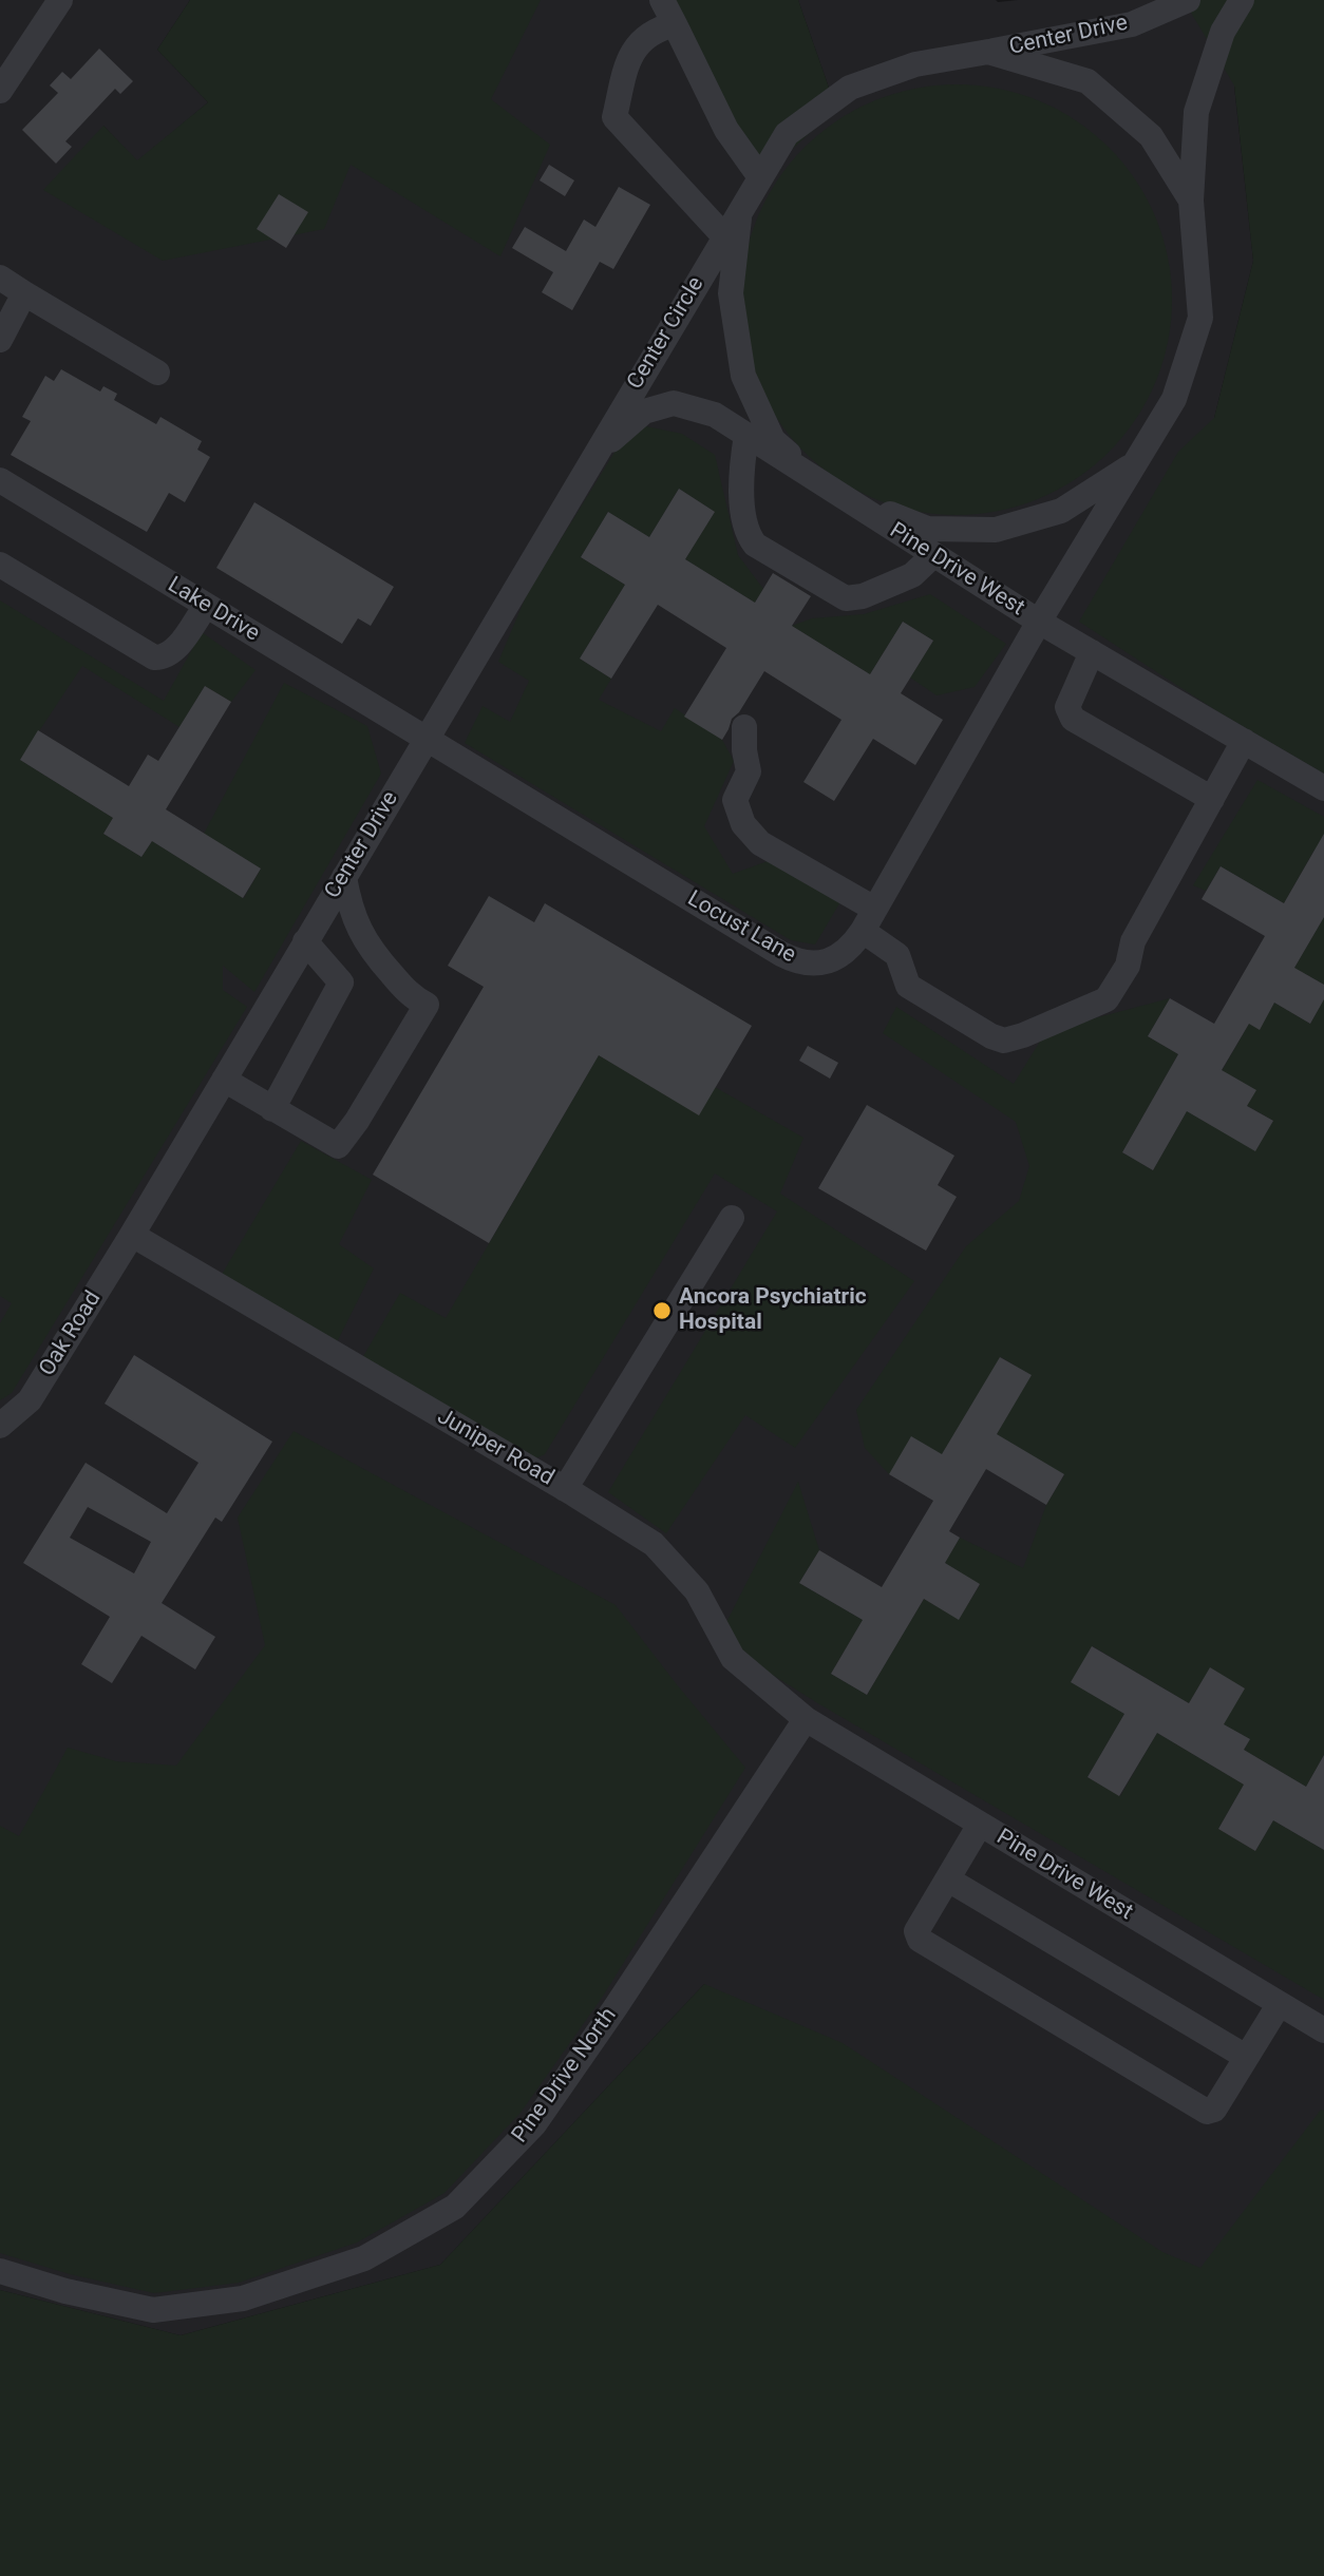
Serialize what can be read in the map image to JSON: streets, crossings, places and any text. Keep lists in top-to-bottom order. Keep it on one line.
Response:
{"streets":{"lane":["Center Drive","Center Circle","Pine Drive West","Lake Drive","Locust Lane","Oak Road","Juniper Road","Pine Drive North"]},"crossings":[["Center Drive","Center Circle"],["Center Drive","Pine Drive West"],["Center Drive","Lake Drive"],["Center Drive","Locust Lane"],["Center Drive","Oak Road"],["Center Drive","Juniper Road"],["Center Circle","Pine Drive West"],["Center Circle","Locust Lane"],["Pine Drive West","Locust Lane"],["Pine Drive West","Juniper Road"],["Pine Drive West","Pine Drive North"],["Lake Drive","Locust Lane"],["Oak Road","Juniper Road"],["Juniper Road","Pine Drive North"]],"places":["Ancora Psychiatric Hospital"]}
